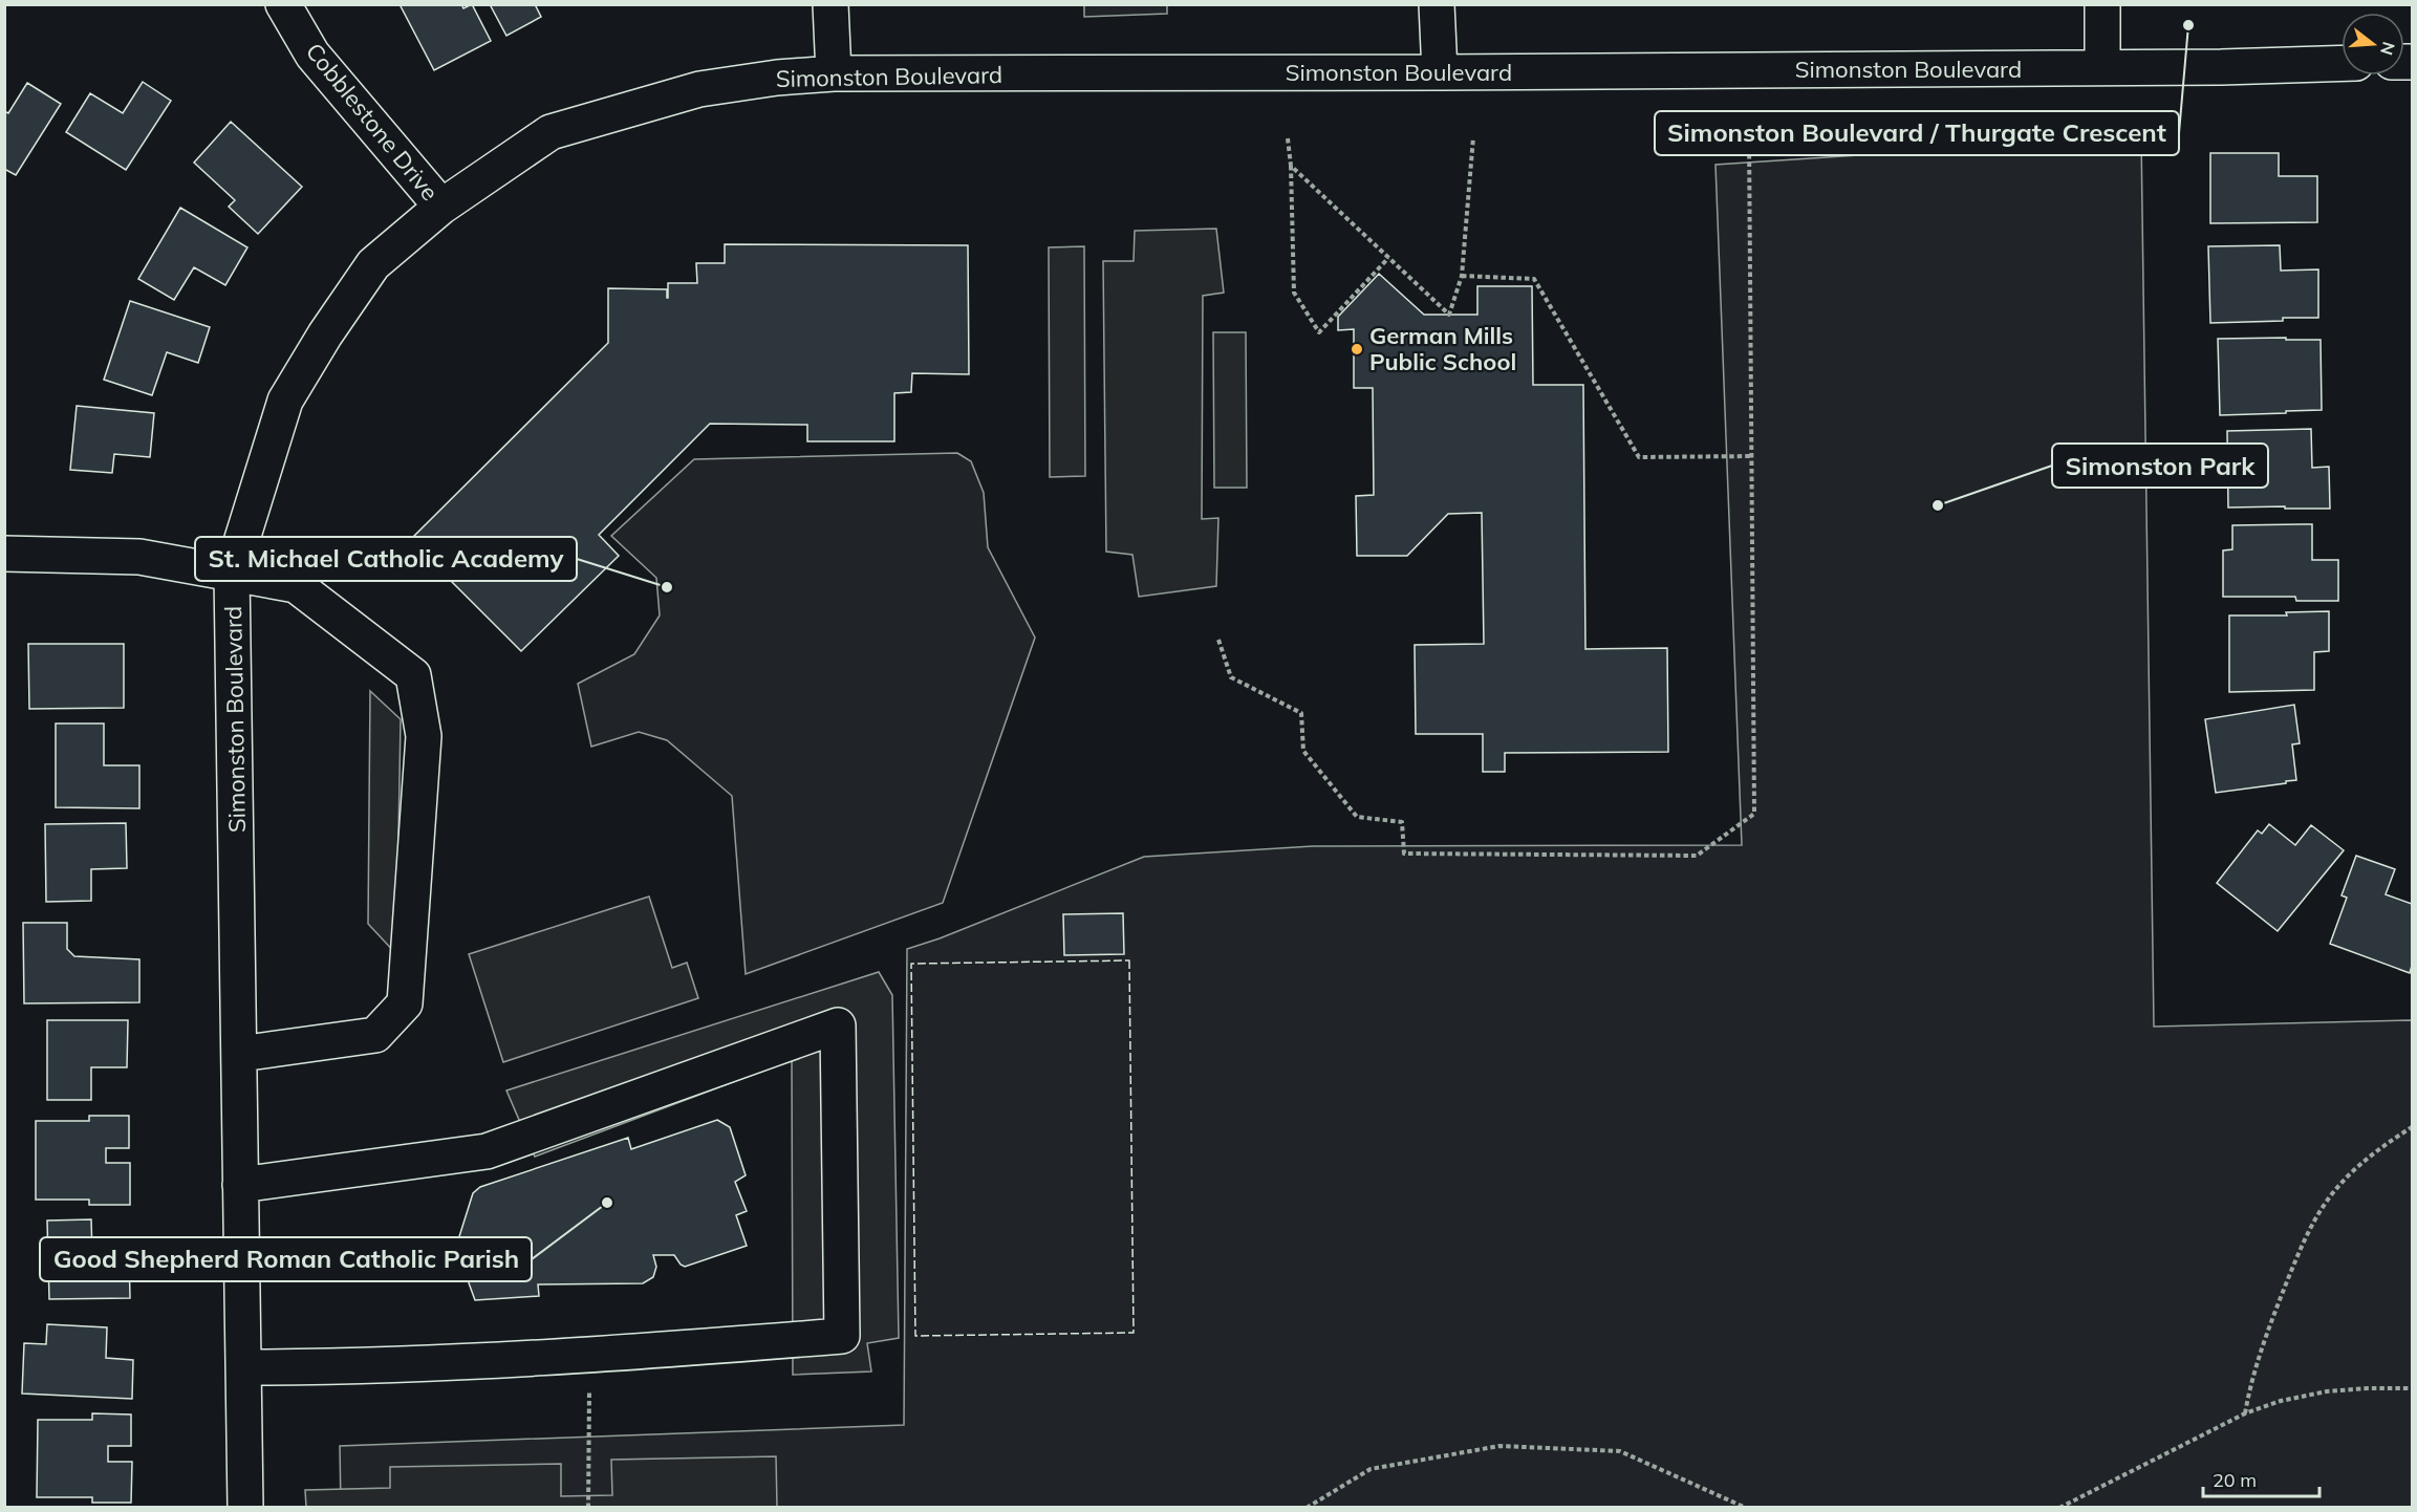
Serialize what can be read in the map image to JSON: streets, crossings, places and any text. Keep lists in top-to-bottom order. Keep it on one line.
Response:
{"streets":{"street":["Simonston Boulevard","Cobblestone Drive"]},"crossings":[["Simonston Boulevard","Cobblestone Drive"]],"places":["Simonston Boulevard / Thurgate Crescent","German Mills Public School","Simonston Park","St. Michael Catholic Academy","Good Shepherd Roman Catholic Parish"],"scale_bar":"20 m","north":"right"}
